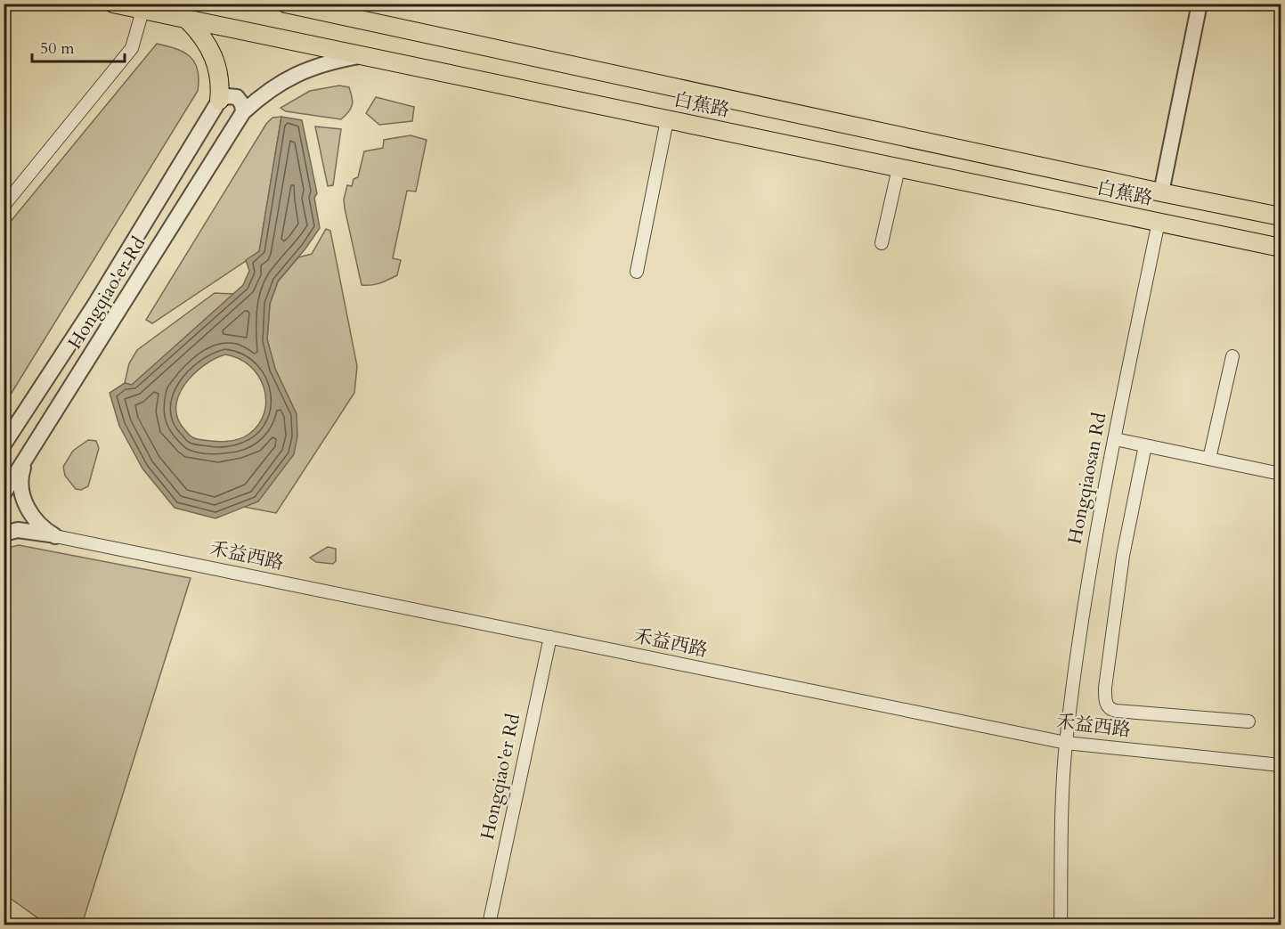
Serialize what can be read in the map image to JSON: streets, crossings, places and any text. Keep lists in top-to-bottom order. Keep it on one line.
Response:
{"streets":{"main road":["白蕉路"],"street":["Hongqiao'er Rd","Hongqiaosan Rd","禾益西路"]},"crossings":[["白蕉路","Hongqiao'er Rd"],["白蕉路","Hongqiaosan Rd"],["Hongqiao'er Rd","禾益西路"],["Hongqiaosan Rd","禾益西路"]],"scale_bar":"50 m"}
